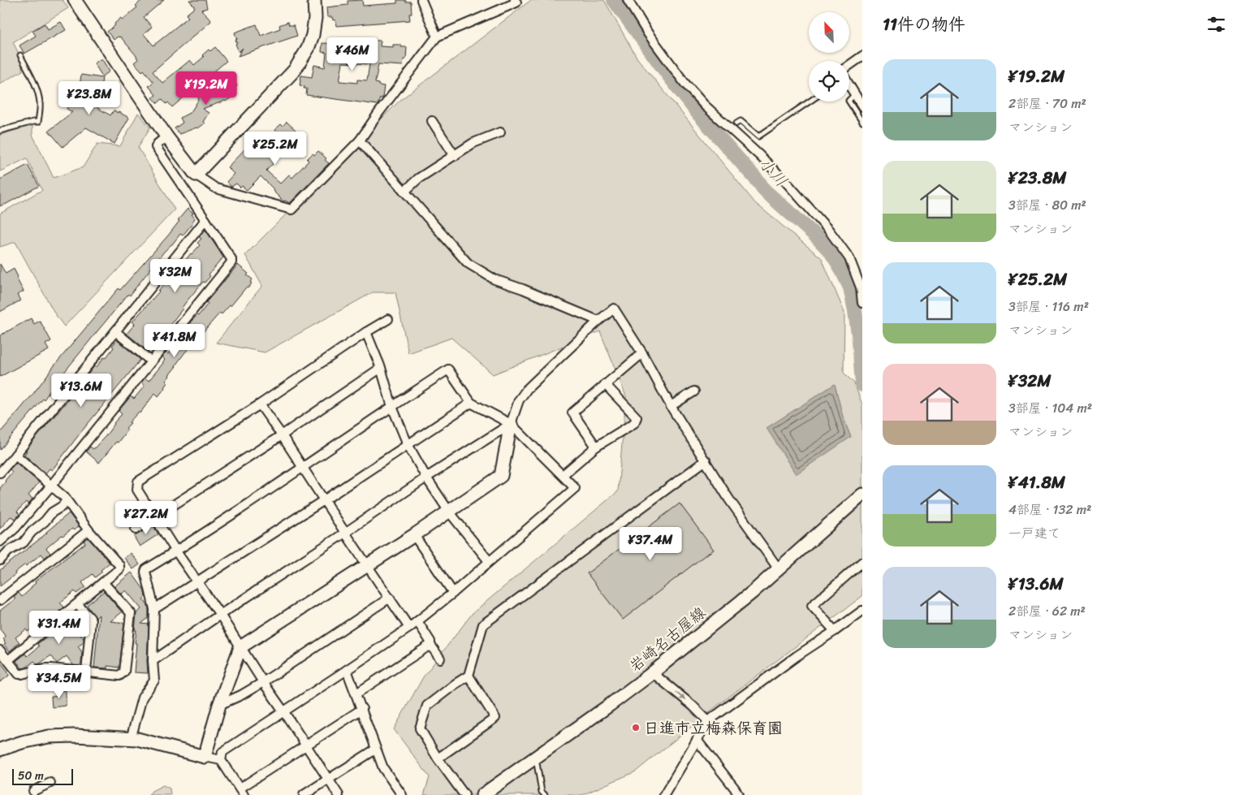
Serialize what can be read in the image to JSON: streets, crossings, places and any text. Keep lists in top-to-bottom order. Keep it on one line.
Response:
{"streets":{"street":["岩崎名古屋線"]},"water":["小川"],"places":["日進市立梅森保育園"],"scale_bar":"50 m","north":"top left","page":{"heading":"11件の物件","price":["¥46M","¥19.2M","¥23.8M","¥25.2M","¥32M","¥41.8M","¥13.6M","¥27.2M","¥37.4M","¥31.4M","¥34.5M"],"list":[{"name":"¥19.2M","note":"2部屋 · 70 m² · マンション"},{"name":"¥23.8M","note":"3部屋 · 80 m² · マンション"},{"name":"¥25.2M","note":"3部屋 · 116 m² · マンション"},{"name":"¥32M","note":"3部屋 · 104 m² · マンション"},{"name":"¥41.8M","note":"4部屋 · 132 m² · 一戸建て"},{"name":"¥13.6M","note":"2部屋 · 62 m² · マンション"}],"scale":"50 m"}}
